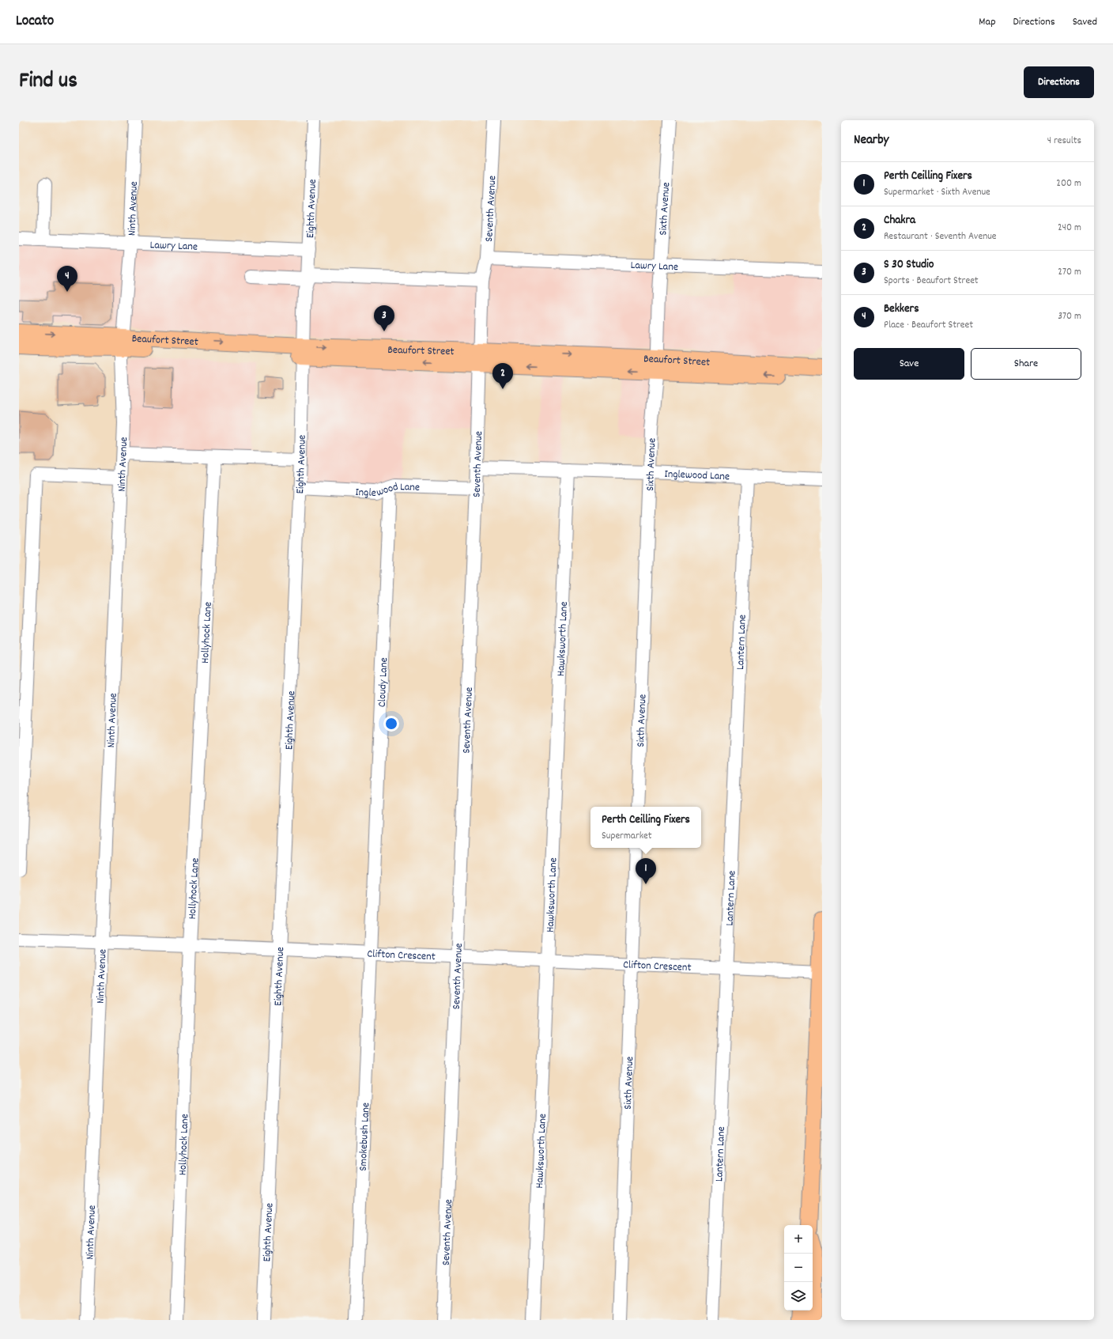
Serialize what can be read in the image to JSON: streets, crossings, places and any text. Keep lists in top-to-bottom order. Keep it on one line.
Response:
{"streets":{"main road":["Beaufort Street"],"street":["Ninth Avenue","Eighth Avenue","Seventh Avenue","Sixth Avenue","Lawry Lane","Inglewood Lane","Hollyhock Lane","Hawksworth Lane","Lantern Lane","Cloudy Lane","Clifton Crescent","Smokebush Lane"]},"crossings":[["Ninth Avenue","Lawry Lane"],["Ninth Avenue","Beaufort Street"],["Ninth Avenue","Clifton Crescent"],["Eighth Avenue","Lawry Lane"],["Eighth Avenue","Beaufort Street"],["Eighth Avenue","Inglewood Lane"],["Eighth Avenue","Clifton Crescent"],["Seventh Avenue","Lawry Lane"],["Seventh Avenue","Beaufort Street"],["Seventh Avenue","Inglewood Lane"],["Seventh Avenue","Clifton Crescent"],["Sixth Avenue","Lawry Lane"],["Sixth Avenue","Beaufort Street"],["Sixth Avenue","Inglewood Lane"],["Sixth Avenue","Clifton Crescent"],["Inglewood Lane","Hawksworth Lane"],["Inglewood Lane","Lantern Lane"],["Inglewood Lane","Cloudy Lane"],["Hollyhock Lane","Clifton Crescent"],["Hawksworth Lane","Clifton Crescent"],["Lantern Lane","Clifton Crescent"],["Cloudy Lane","Clifton Crescent"],["Cloudy Lane","Smokebush Lane"],["Clifton Crescent","Smokebush Lane"]],"page":{"header":"Locato","nav":["Map","Directions","Saved"],"title":"Find us","buttons":["Directions",["Save","Share"]],"heading":["Nearby","4 results"],"list":[{"mark":"1","name":"Perth Ceilling Fixers","note":"Supermarket · Sixth Avenue","value":"200 m"},{"mark":"2","name":"Chakra","note":"Restaurant · Seventh Avenue","value":"240 m"},{"mark":"3","name":"S 30 Studio","note":"Sports · Beaufort Street","value":"270 m"},{"mark":"4","name":"Bekkers","note":"Place · Beaufort Street","value":"370 m"}],"pins":["4","3","2","1"],"popup":["Perth Ceilling Fixers","Supermarket"],"map_buttons":["+","−"]}}
